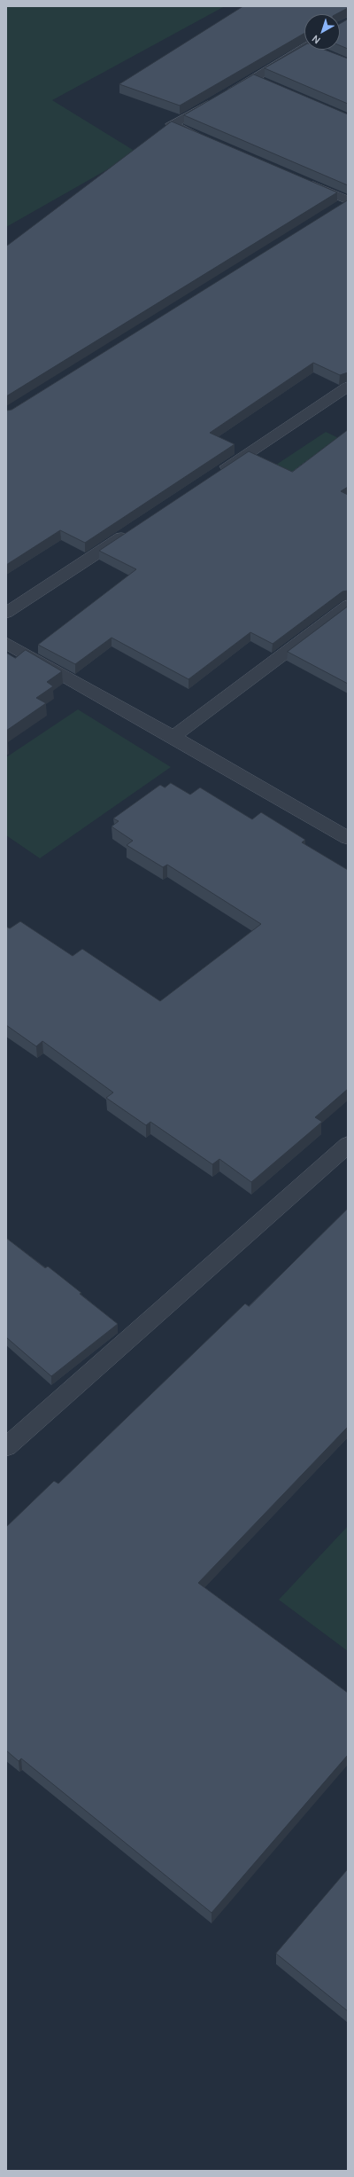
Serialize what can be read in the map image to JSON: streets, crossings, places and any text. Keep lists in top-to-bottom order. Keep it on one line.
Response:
{"north":"bottom left"}
